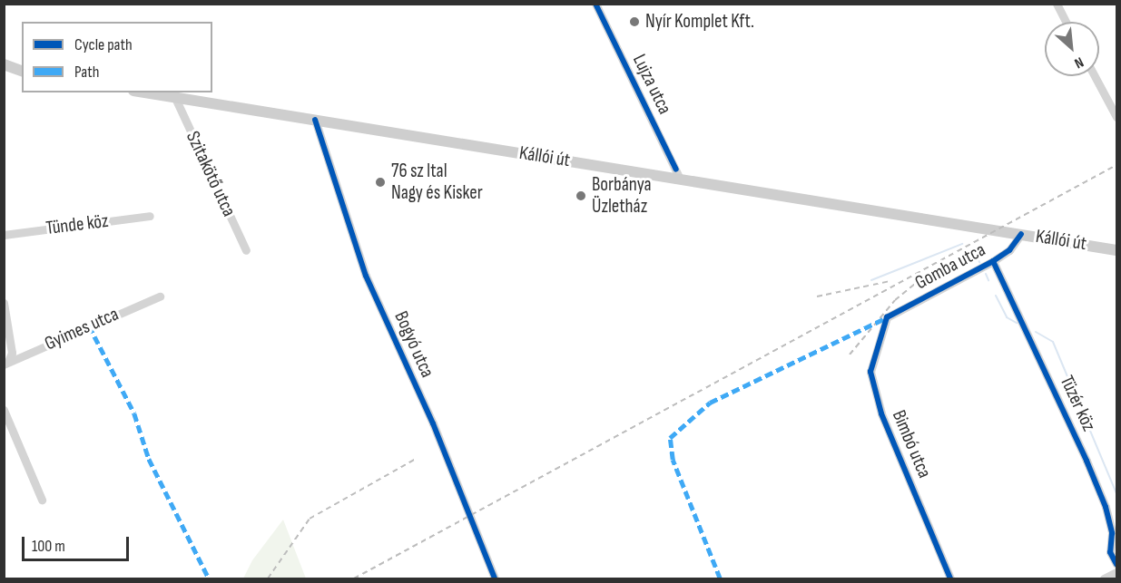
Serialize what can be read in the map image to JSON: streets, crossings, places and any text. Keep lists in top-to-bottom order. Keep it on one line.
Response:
{"streets":{"main road":["Kállói út"],"street":["Lujza utca","Szitakötő utca","Tünde köz","Gomba utca","Gyimes utca","Bogyó utca","Tüzér köz","Bimbó utca"]},"crossings":[["Lujza utca","Kállói út"],["Kállói út","Szitakötő utca"],["Kállói út","Gomba utca"],["Kállói út","Bogyó utca"],["Gomba utca","Tüzér köz"],["Gomba utca","Bimbó utca"]],"places":["Nyír Komplet Kft.","76 sz Ital Nagy és Kisker","Borbánya Üzletház"],"legend":["Cycle path","Path"],"scale_bar":"100 m","north":"bottom right"}
